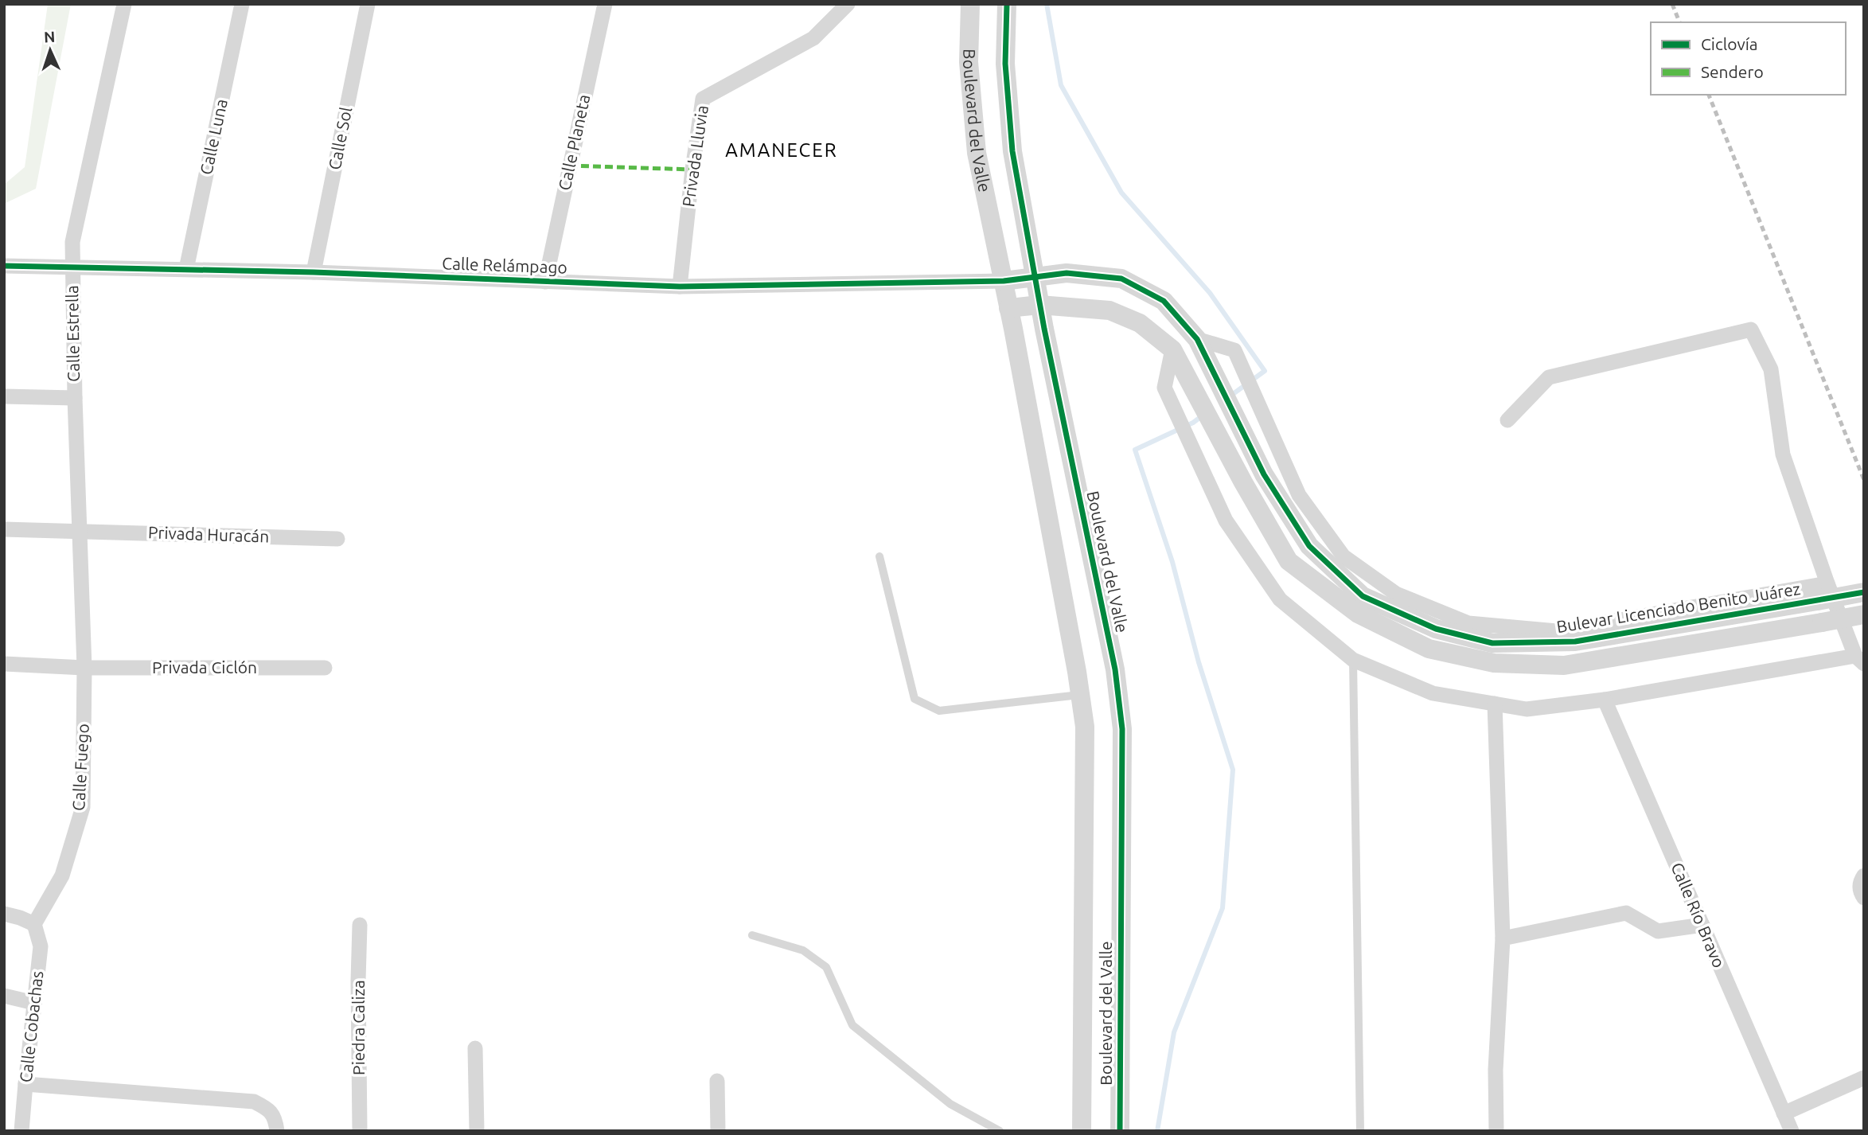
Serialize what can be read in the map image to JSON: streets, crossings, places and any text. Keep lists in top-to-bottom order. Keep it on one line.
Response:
{"streets":{"street":["Boulevard del Valle","Calle Luna","Calle Sol","Calle Planeta","Privada Lluvia","Calle Relámpago","Calle Estrella","Privada Huracán","Bulevar Licenciado Benito Juárez","Privada Ciclón","Calle Fuego","Calle Río Bravo","Calle Cobachas","Piedra Caliza"]},"crossings":[["Boulevard del Valle","Calle Relámpago"],["Boulevard del Valle","Bulevar Licenciado Benito Juárez"],["Calle Luna","Calle Relámpago"],["Calle Sol","Calle Relámpago"],["Calle Planeta","Calle Relámpago"],["Privada Lluvia","Calle Relámpago"],["Calle Relámpago","Calle Estrella"],["Calle Relámpago","Bulevar Licenciado Benito Juárez"],["Calle Estrella","Privada Huracán"],["Calle Estrella","Privada Ciclón"],["Calle Estrella","Calle Fuego"],["Privada Ciclón","Calle Fuego"],["Calle Fuego","Calle Cobachas"]],"districts":["AMANECER"],"legend":["Ciclovía","Sendero"],"north":"top"}
